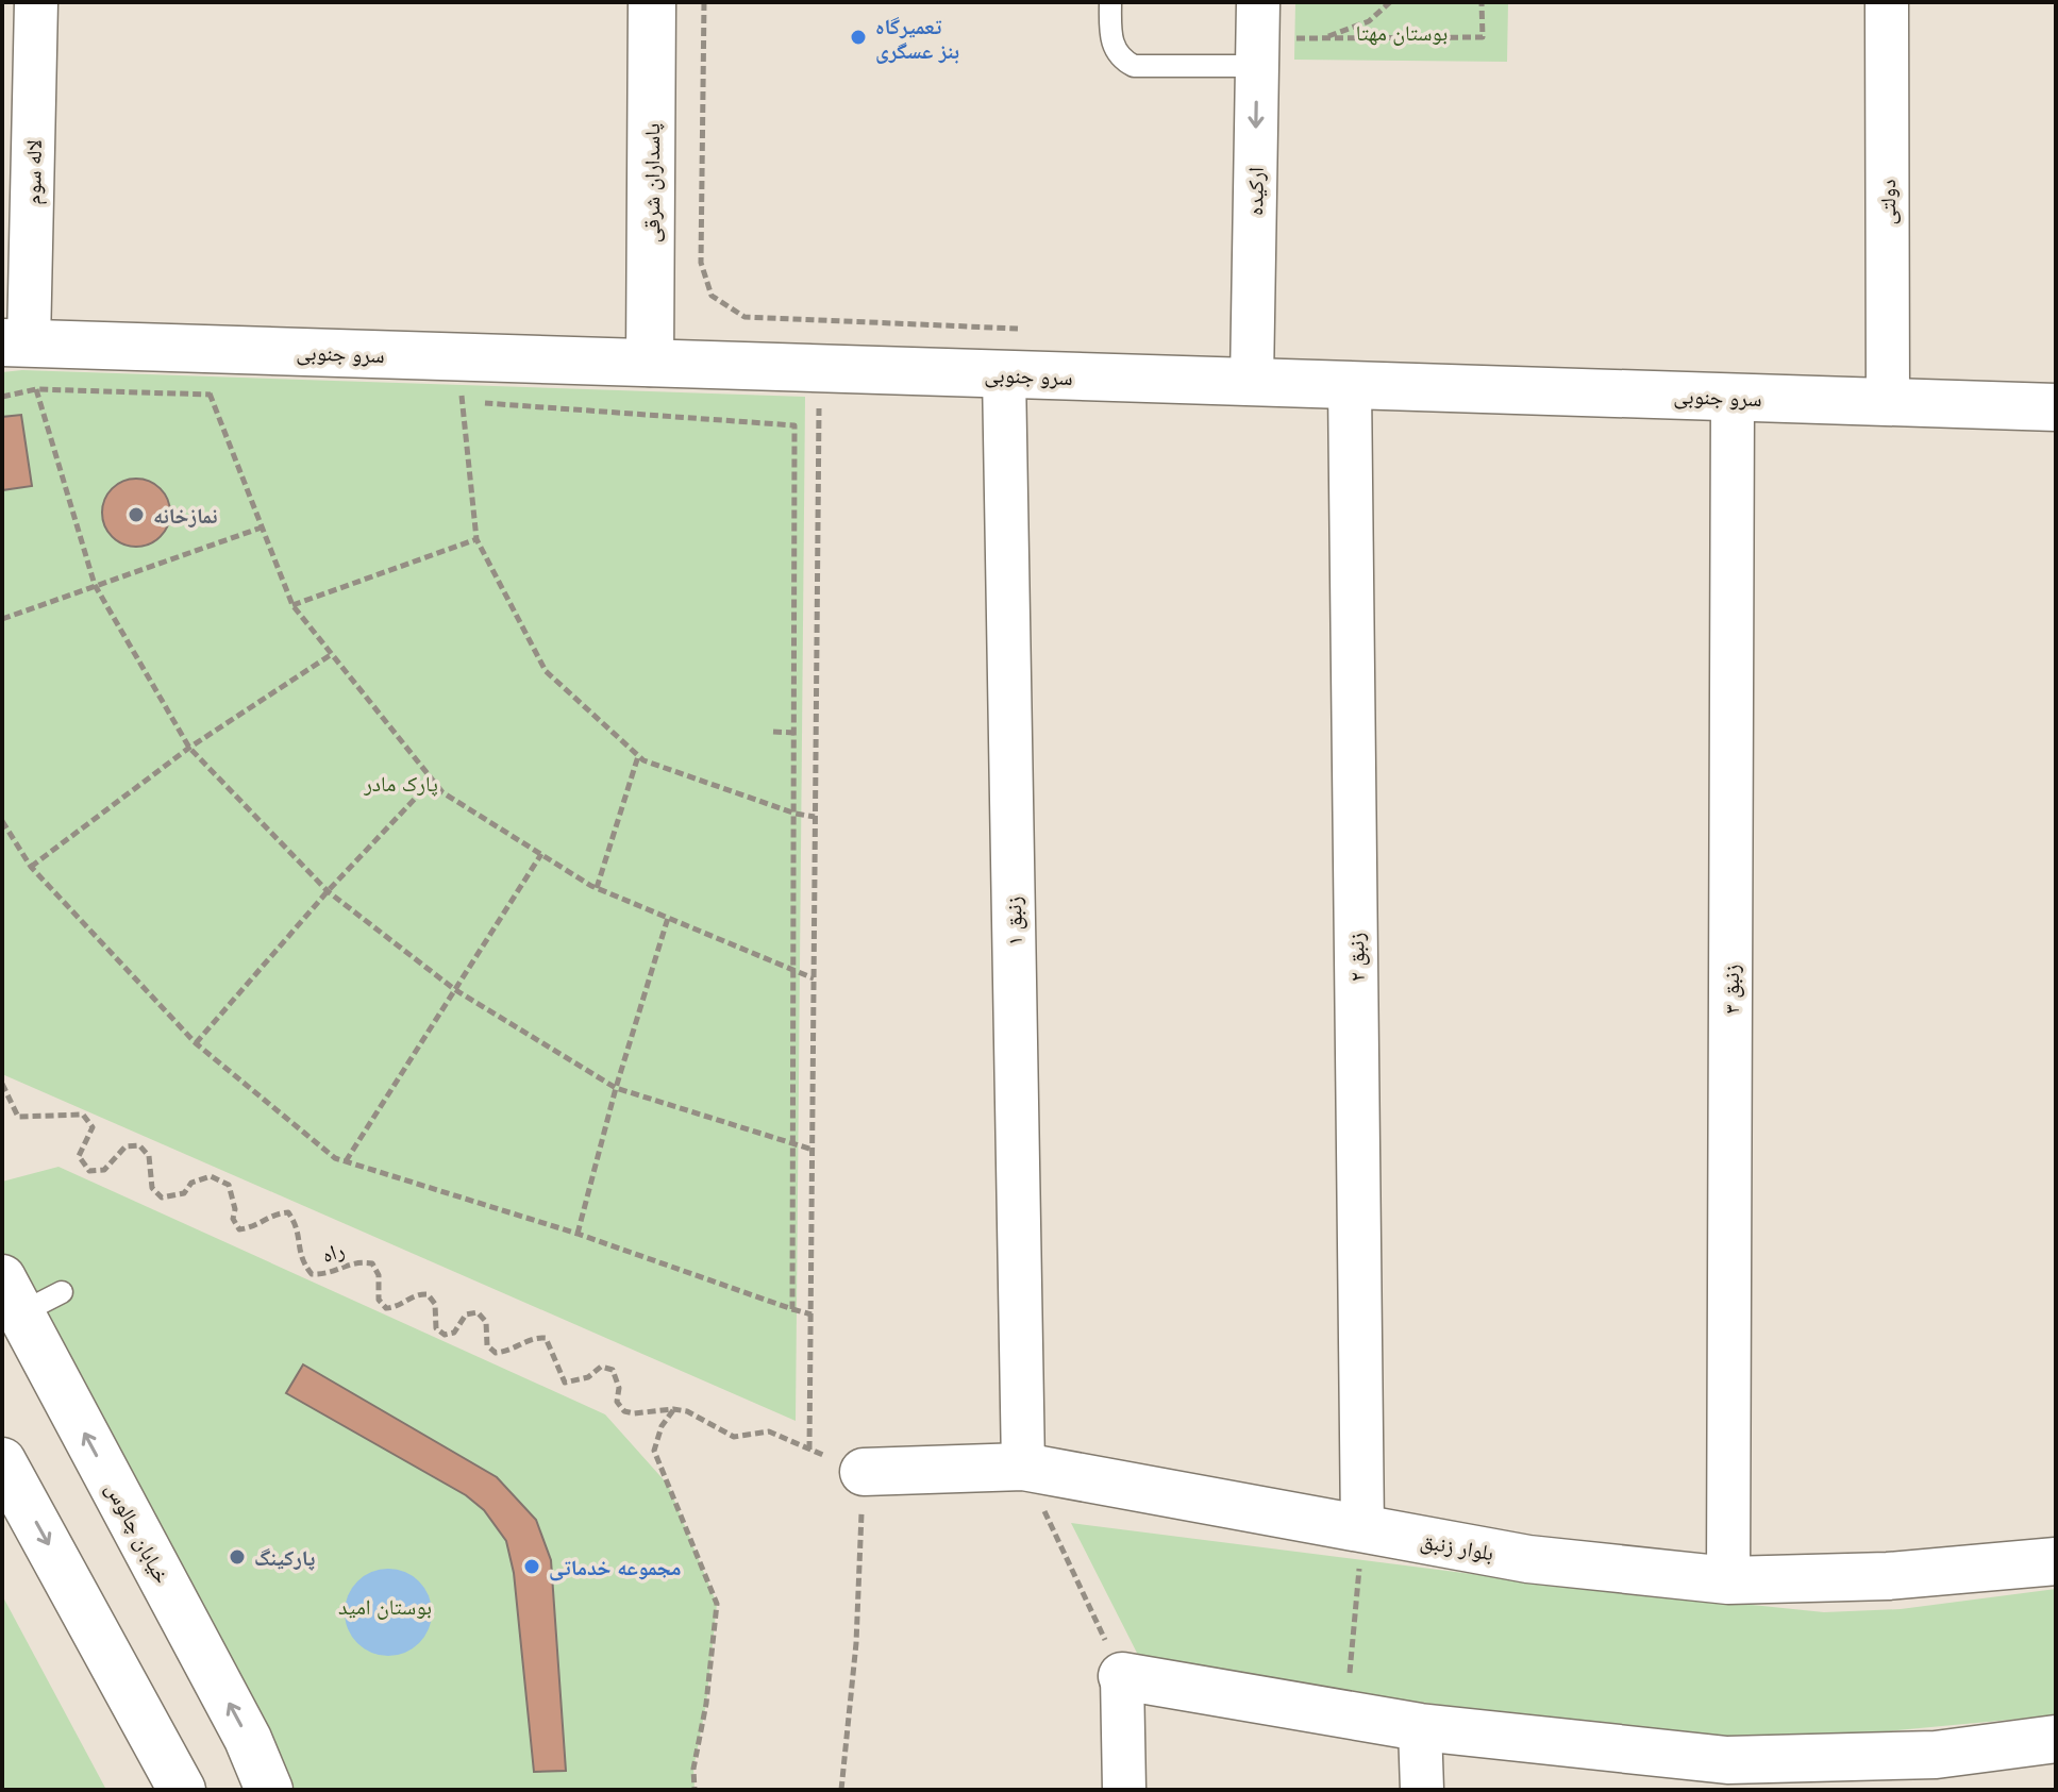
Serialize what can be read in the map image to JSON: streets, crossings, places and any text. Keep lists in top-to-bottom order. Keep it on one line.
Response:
{"streets":{"main road":["پاسداران شرقی","سرو جنوبی","خیابان چالوس","بلوار زنبق"],"street":["لاله سوم","ارکیده","دولتی","زنبق ۱","زنبق ۲","زنبق ۳"],"path":["راه"]},"crossings":[["لاله سوم","سرو جنوبی"],["پاسداران شرقی","سرو جنوبی"],["ارکیده","سرو جنوبی"],["دولتی","سرو جنوبی"],["سرو جنوبی","زنبق ۱"],["سرو جنوبی","زنبق ۲"],["سرو جنوبی","زنبق ۳"],["زنبق ۱","بلوار زنبق"],["زنبق ۲","بلوار زنبق"],["زنبق ۳","بلوار زنبق"]],"one_way":["ارکیده"],"parks":["بوستان مهتا","پارک مادر","بوستان امید"],"places":["تعمیرگاه بنز عسگری","نمازخانه","پارکینگ","مجموعه خدماتی"]}
